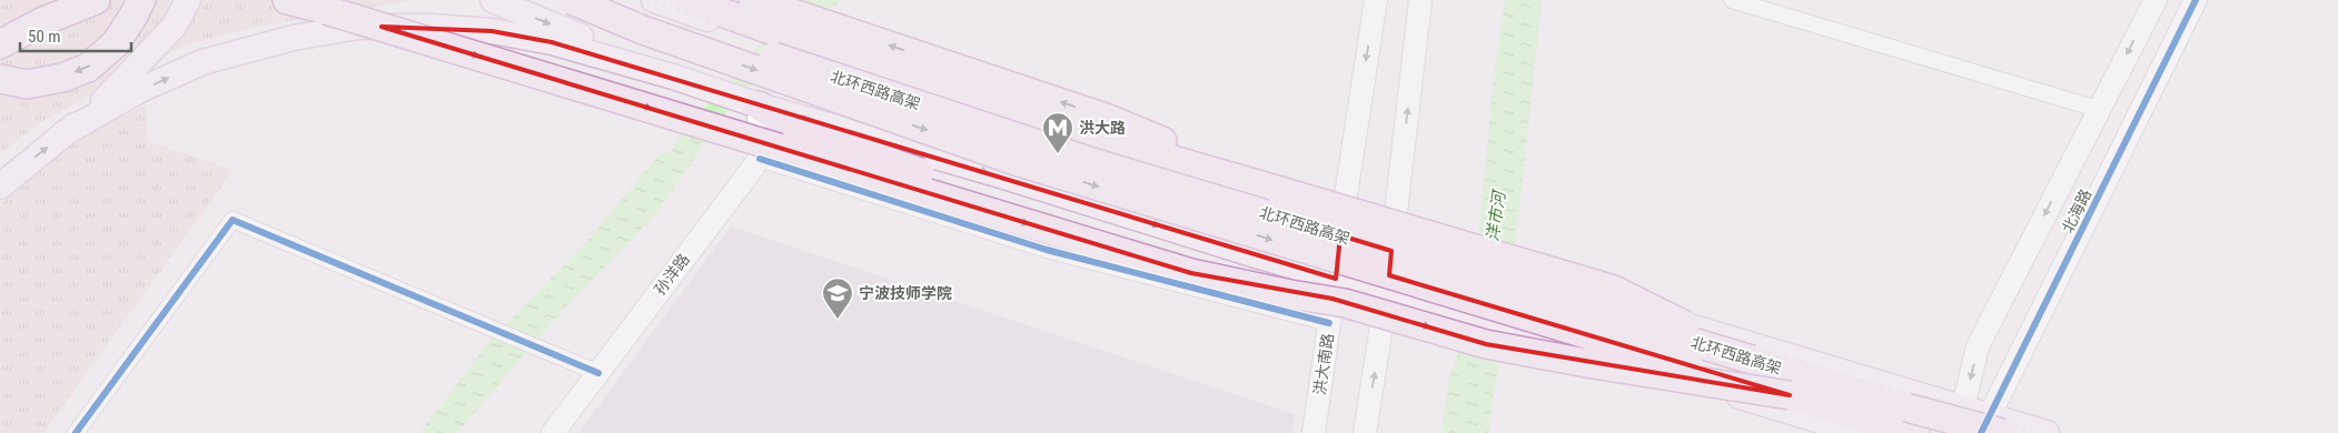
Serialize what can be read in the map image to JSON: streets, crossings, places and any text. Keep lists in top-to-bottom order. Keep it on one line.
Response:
{"streets":{"highway":["北环西路高架"],"street":["北海路","孙洋路","洪大南路"]},"crossings":[["北环西路高架","北海路"]],"water":["洋市河"],"places":{"metro station":["洪大路"],"school or university":["宁波技师学院"]},"scale_bar":"50 m"}
